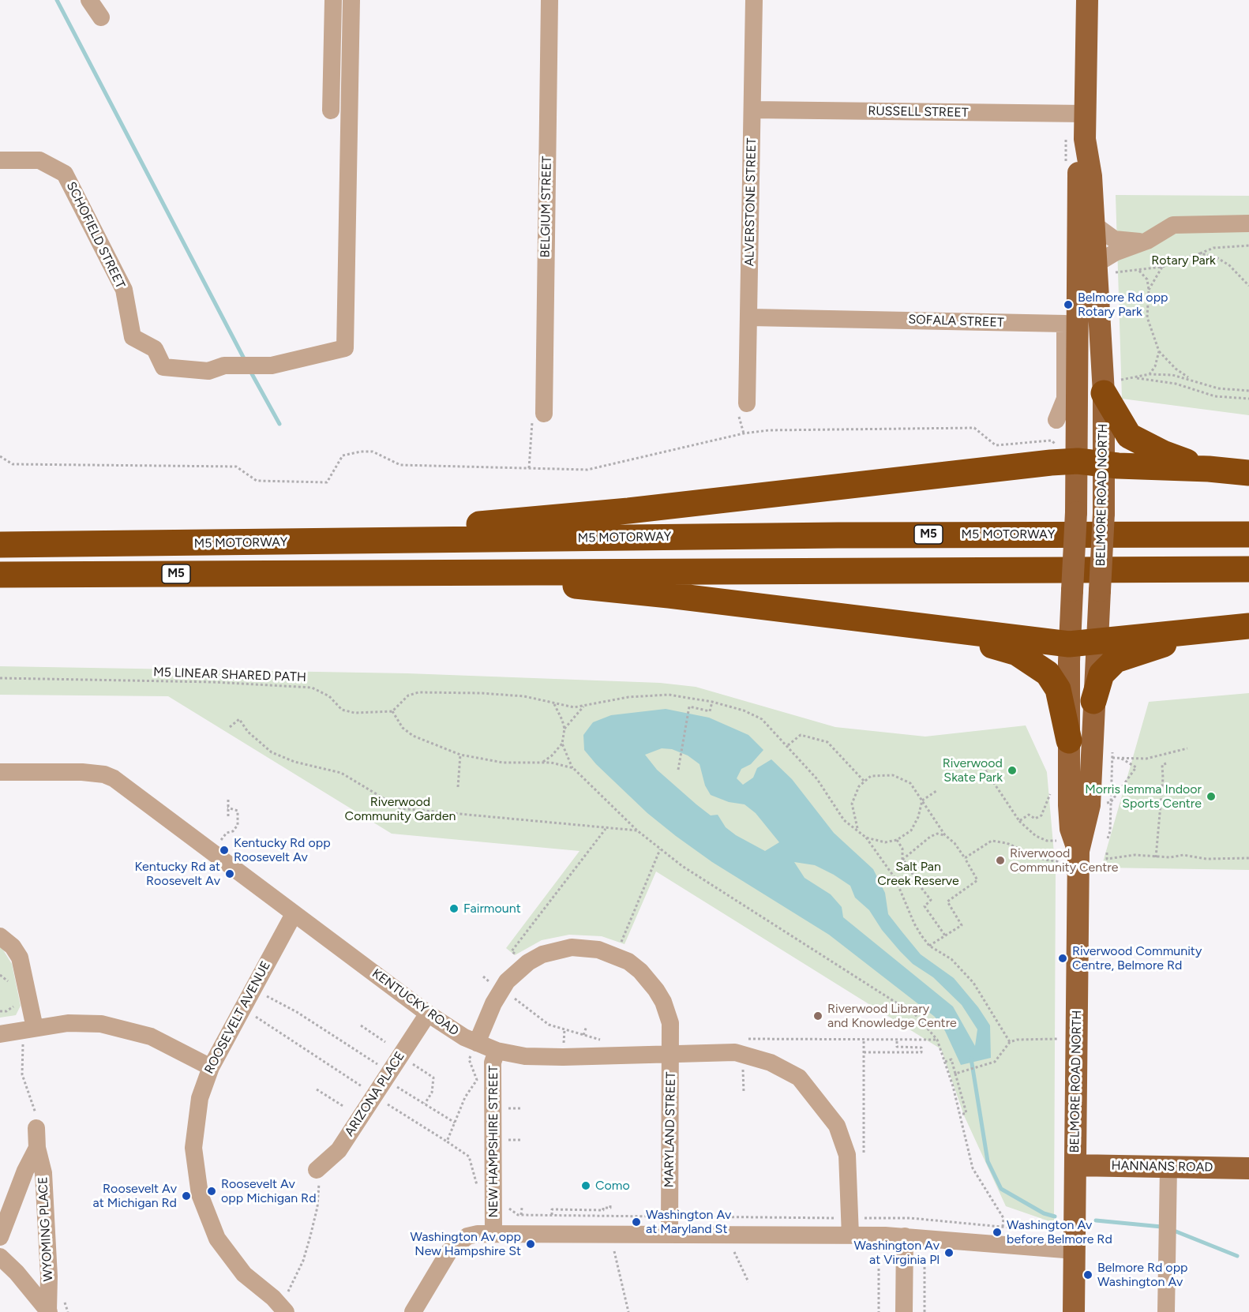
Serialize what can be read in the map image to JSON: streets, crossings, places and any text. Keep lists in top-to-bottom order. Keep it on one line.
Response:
{"streets":{"highway":["M5","M5 MOTORWAY"],"main road":["BELMORE ROAD NORTH","HANNANS ROAD"],"street":["RUSSELL STREET","ALVERSTONE STREET","BELGIUM STREET","SCHOFIELD STREET","SOFALA STREET","KENTUCKY ROAD","ROOSEVELT AVENUE","ARIZONA PLACE","MARYLAND STREET","NEW HAMPSHIRE STREET","WYOMING PLACE"],"path":["M5 LINEAR SHARED PATH"]},"crossings":[["RUSSELL STREET","ALVERSTONE STREET"],["RUSSELL STREET","BELMORE ROAD NORTH"],["ALVERSTONE STREET","SOFALA STREET"],["BELMORE ROAD NORTH","HANNANS ROAD"],["KENTUCKY ROAD","ROOSEVELT AVENUE"],["KENTUCKY ROAD","ARIZONA PLACE"],["KENTUCKY ROAD","MARYLAND STREET"],["KENTUCKY ROAD","NEW HAMPSHIRE STREET"]],"parks":["Rotary Park","Riverwood Community Garden","Salt Pan Creek Reserve"],"places":["Belmore Rd opp Rotary Park","Riverwood Skate Park","Morris Iemma Indoor Sports Centre","Kentucky Rd opp Roosevelt Av","Riverwood Community Centre","Kentucky Rd at Roosevelt Av","Fairmount","Riverwood Community Centre, Belmore Rd","Riverwood Library and Knowledge Centre","Como","Roosevelt Av opp Michigan Rd","Roosevelt Av at Michigan Rd","Washington Av at Maryland St","Washington Av before Belmore Rd","Washington Av opp New Hampshire St","Washington Av at Virginia Pl","Belmore Rd opp Washington Av"]}
